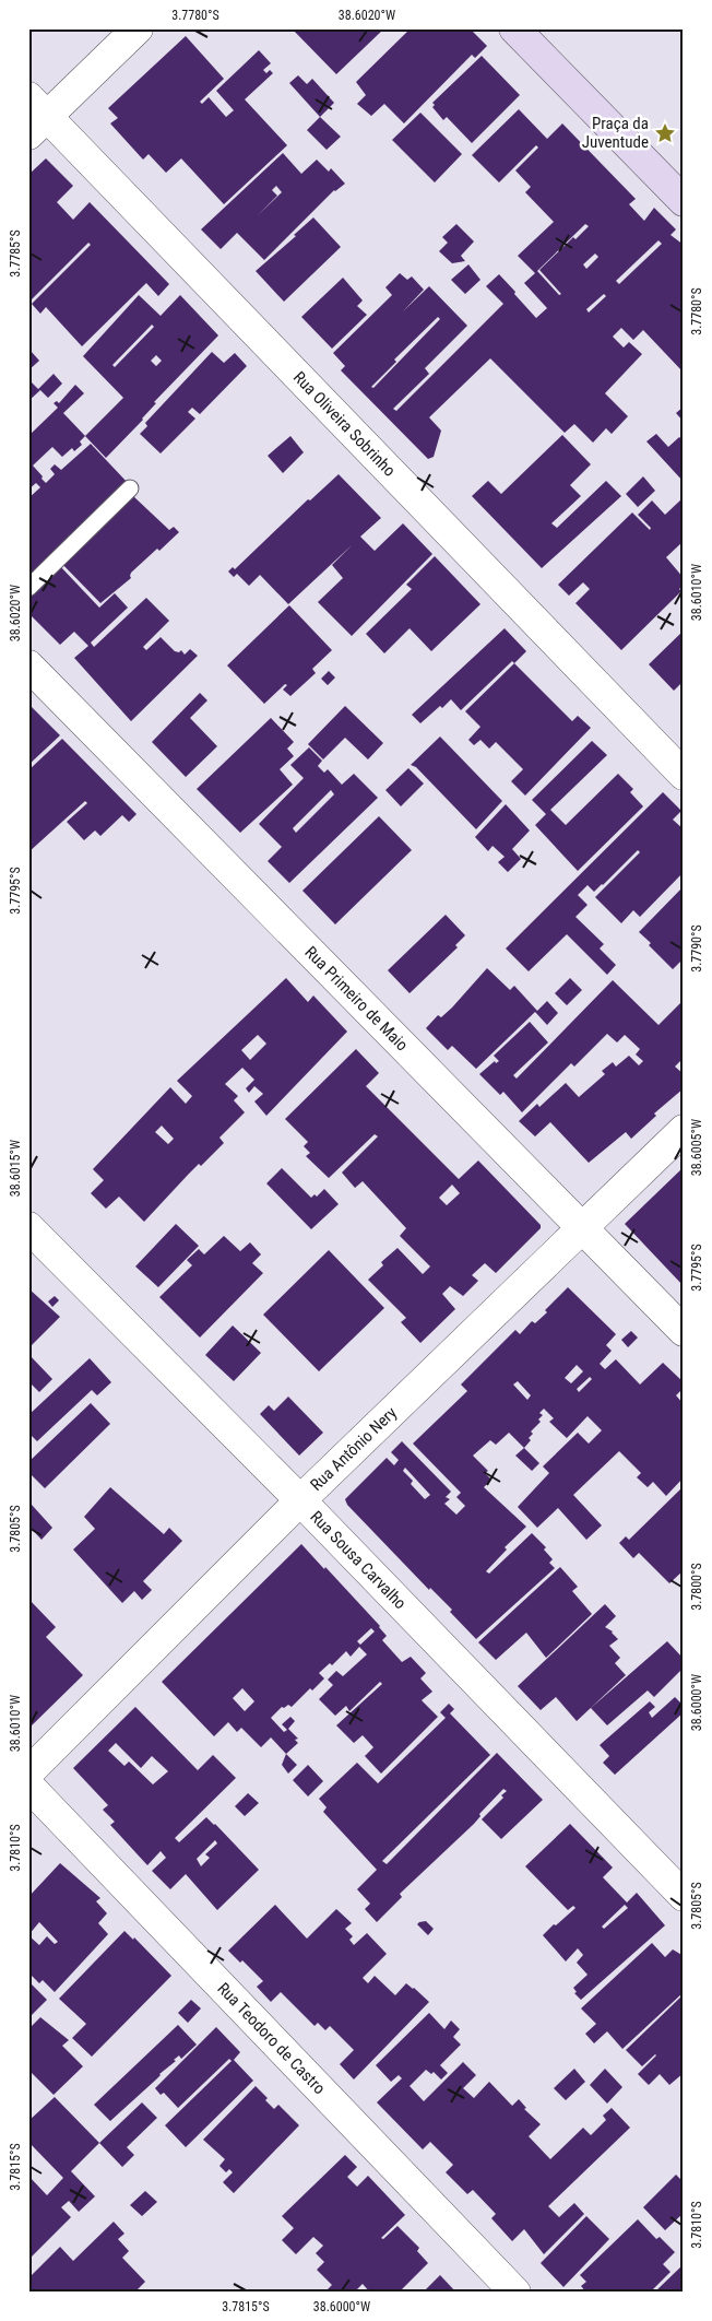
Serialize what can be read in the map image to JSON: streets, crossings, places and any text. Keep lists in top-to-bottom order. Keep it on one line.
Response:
{"streets":{"street":["Rua Oliveira Sobrinho","Rua Primeiro de Maio","Rua Antônio Nery","Rua Sousa Carvalho","Rua Teodoro de Castro"]},"crossings":[["Rua Primeiro de Maio","Rua Antônio Nery"],["Rua Antônio Nery","Rua Sousa Carvalho"]],"places":{"place":["Praça da Juventude"]},"coordinates":["3.7780°S","38.6020°W","3.7785°S","38.6010°W","3.7795°S","3.7790°S","38.6005°W","38.6015°W","3.7805°S","3.7800°S","38.6000°W","3.7810°S","3.7815°S"]}
